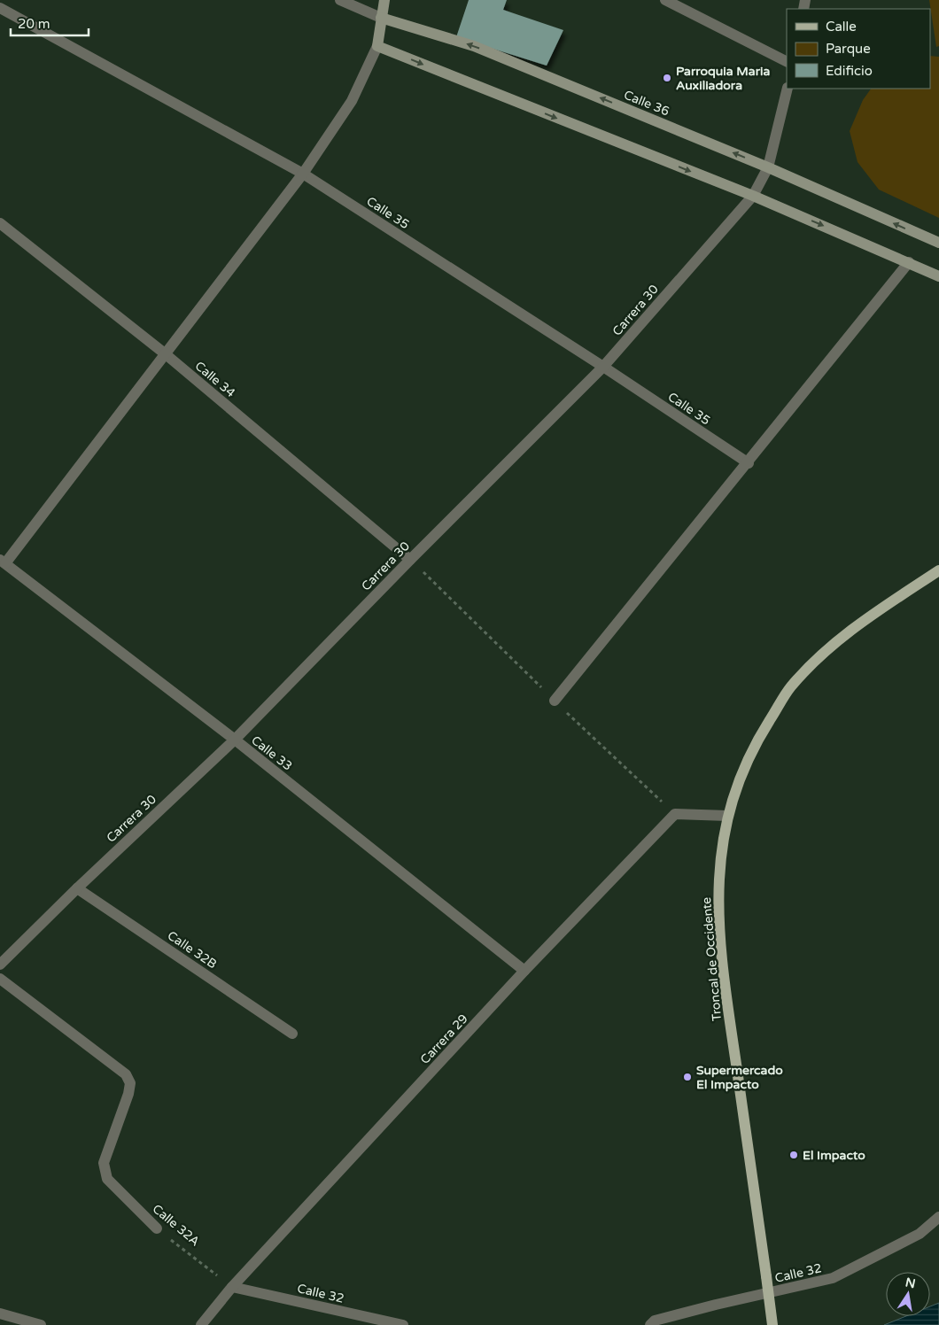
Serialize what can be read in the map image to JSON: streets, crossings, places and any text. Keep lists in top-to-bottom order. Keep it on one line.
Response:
{"streets":{"main road":["Troncal de Occidente"],"street":["Calle 36","Calle 35","Carrera 30","Calle 34","Calle 33","Calle 32B","Carrera 29","Calle 32A","Calle 32"]},"crossings":[["Calle 36","Carrera 30"],["Calle 35","Carrera 30"],["Carrera 30","Calle 34"],["Carrera 30","Calle 33"],["Carrera 30","Calle 32B"],["Calle 33","Carrera 29"],["Troncal de Occidente","Carrera 29"],["Carrera 29","Calle 32A"],["Carrera 29","Calle 32"],["Calle 32A","Calle 32"]],"places":["Parroquia Maria Auxiliadora","Supermercado El Impacto","El Impacto"],"legend":["Calle","Parque","Edificio"],"scale_bar":"20 m","north":"top"}
